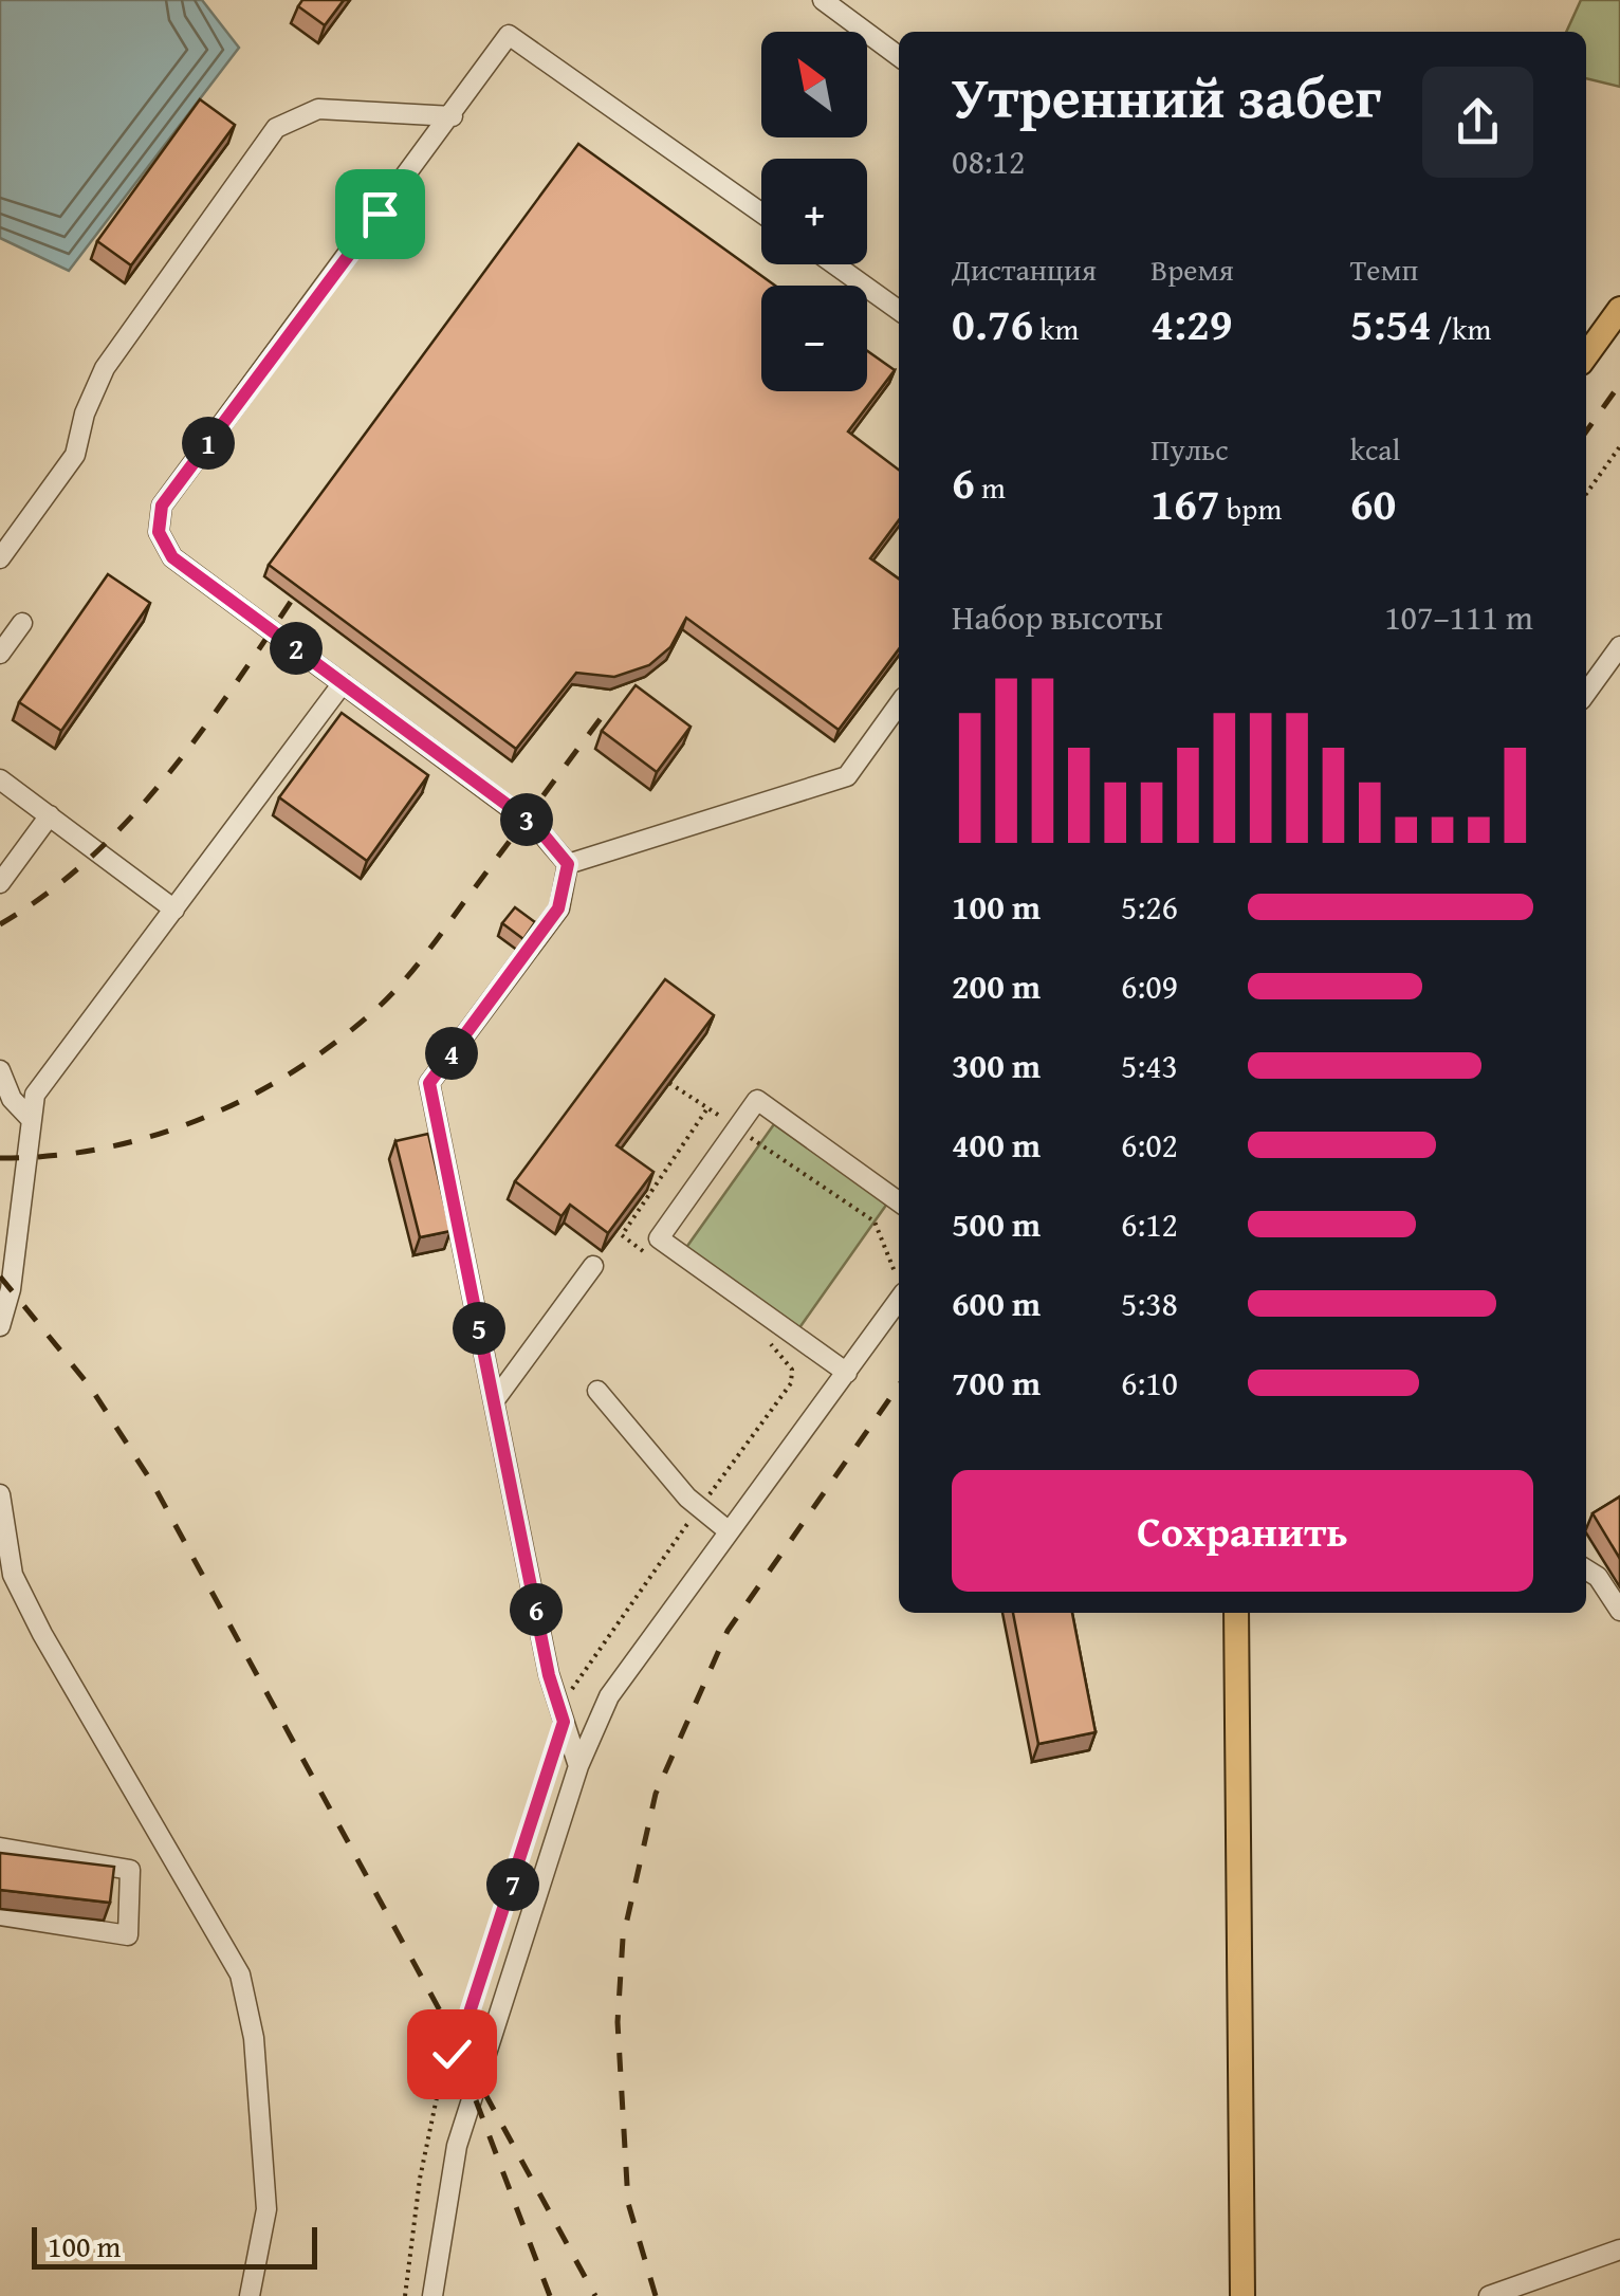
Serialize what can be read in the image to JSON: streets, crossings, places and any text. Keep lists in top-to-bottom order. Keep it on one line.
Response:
{"scale_bar":"100 m","north":"top left","page":{"map_buttons":["+","−"],"heading":["Утренний забег","08:12"],"stats":[["Дистанция","0.76 km"],["Время","4:29"],["Темп","5:54 /km"],["6 m"],["Пульс","167 bpm"],["kcal","60"]],"pins":["1","2","3","4","5","6","7"],"chart":["Набор высоты","107–111 m"],"list":[{"name":"100 m","note":"5:26"},{"name":"200 m","note":"6:09"},{"name":"300 m","note":"5:43"},{"name":"400 m","note":"6:02"},{"name":"500 m","note":"6:12"},{"name":"600 m","note":"5:38"},{"name":"700 m","note":"6:10"}],"buttons":"Сохранить","scale":"100 m"}}
